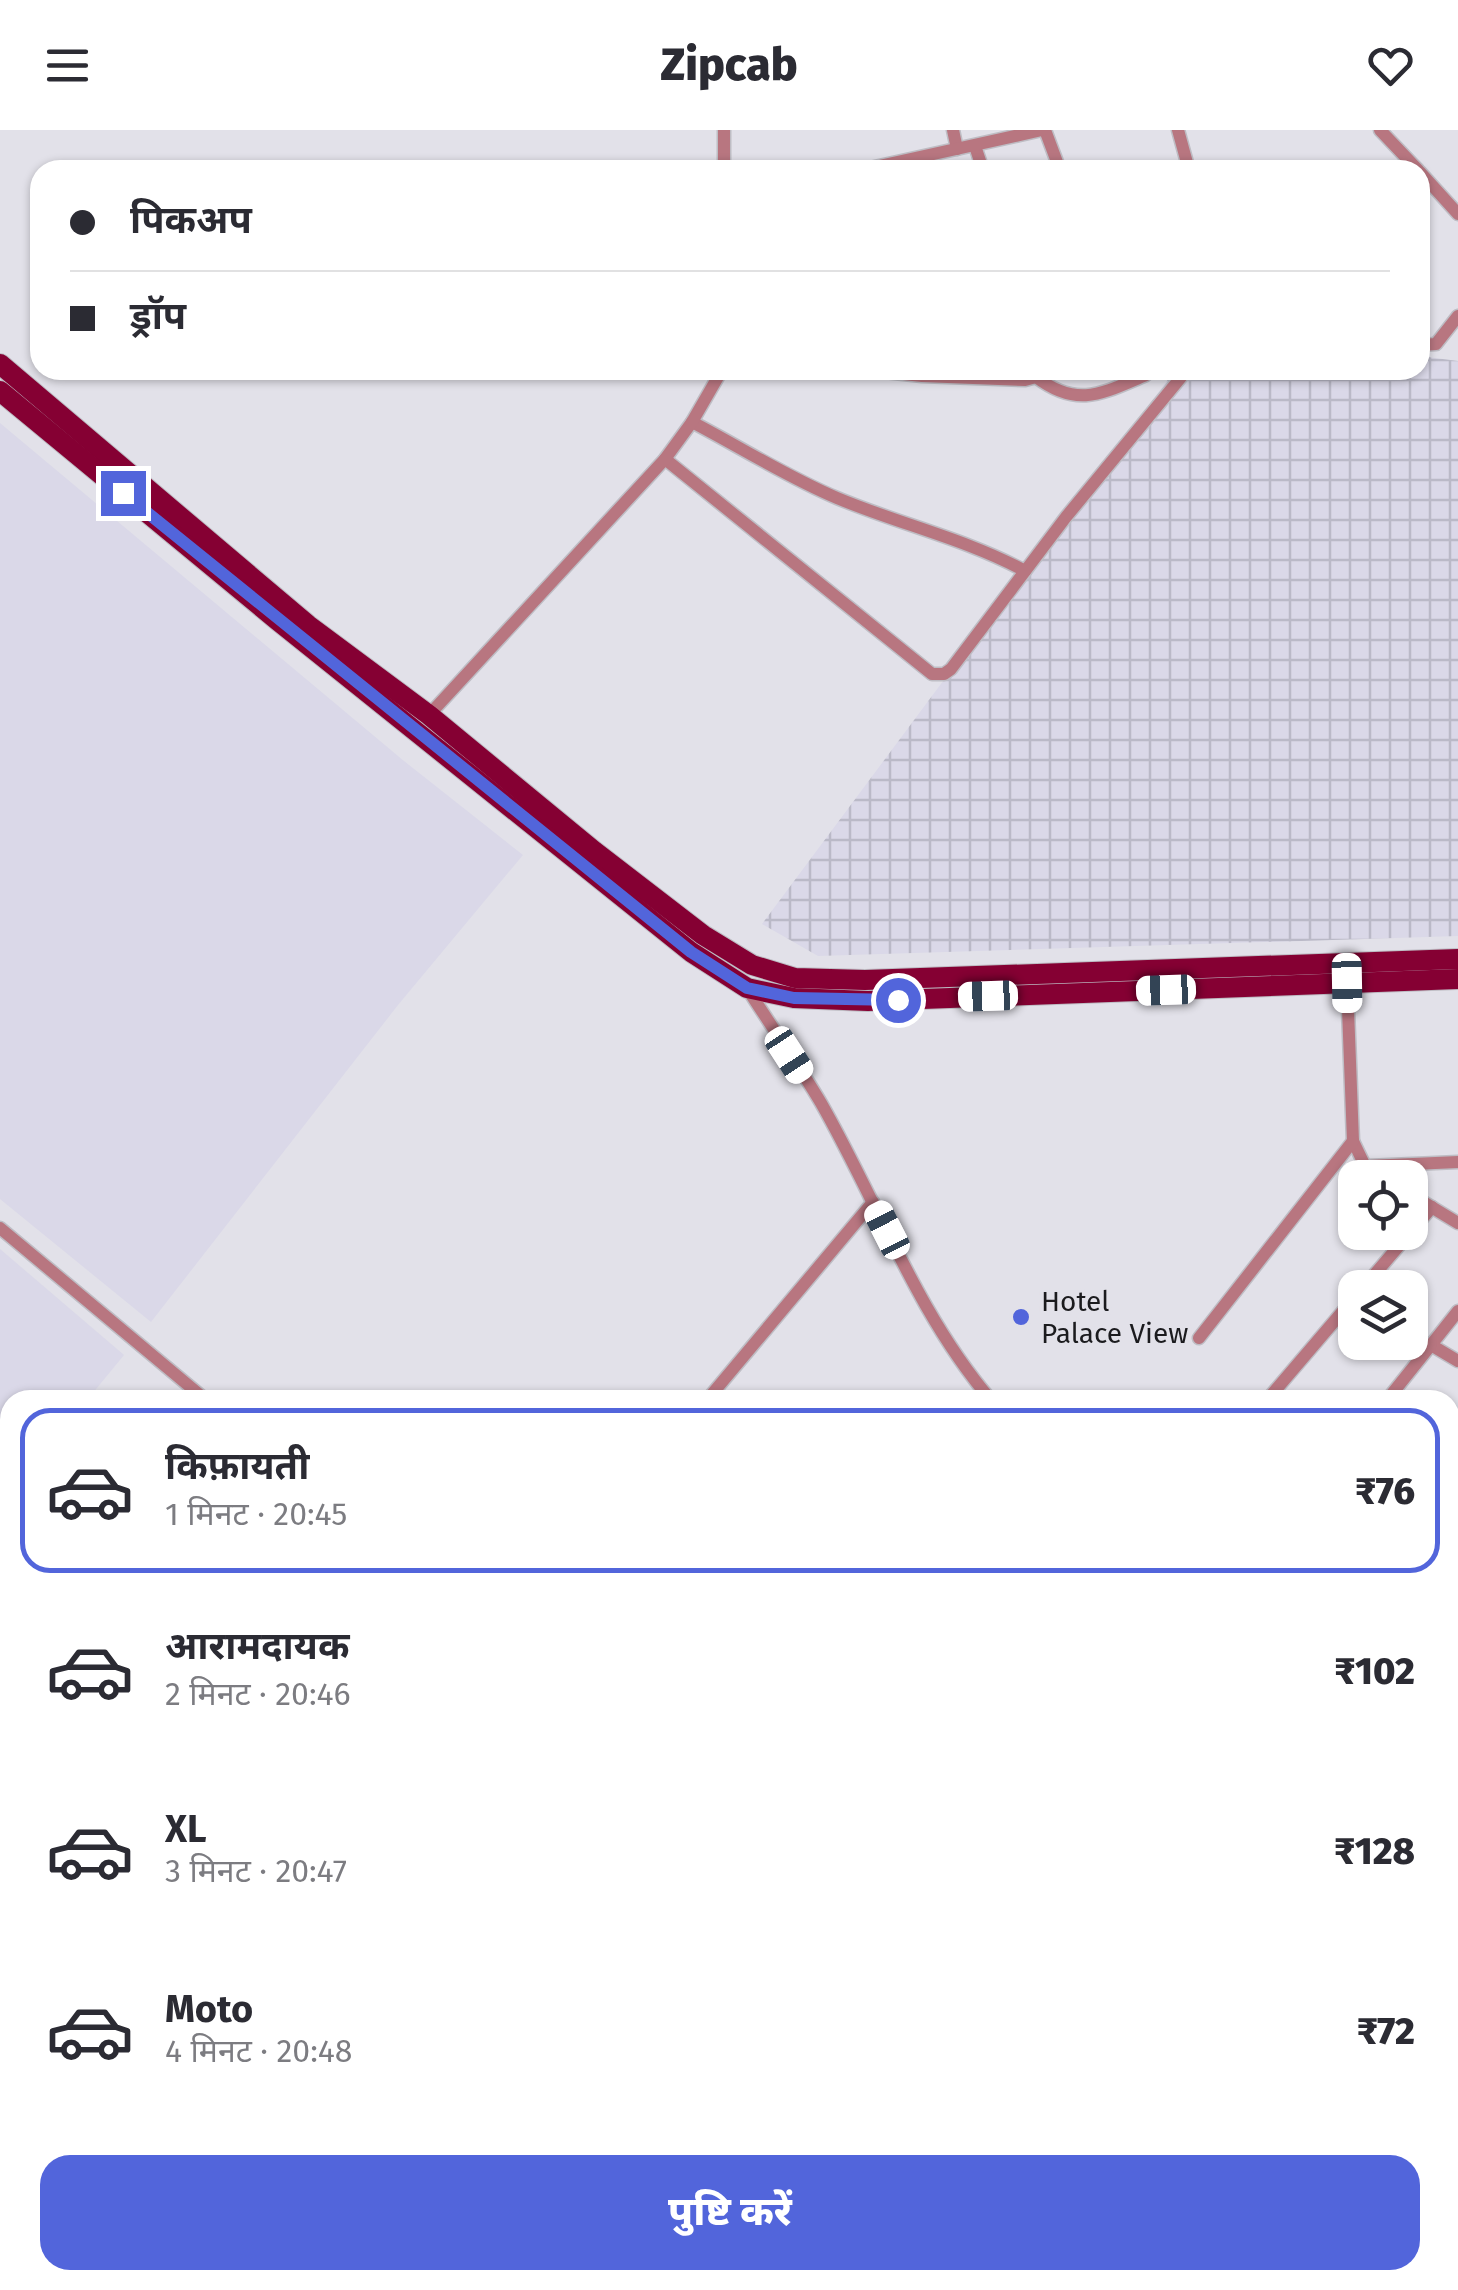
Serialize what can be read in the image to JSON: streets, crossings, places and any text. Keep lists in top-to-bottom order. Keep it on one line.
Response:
{"places":["Hotel Palace View"],"page":{"header":"Zipcab","banner":["पिकअप","ड्रॉप"],"list":[{"name":"किफ़ायती","note":"1 मिनट · 20:45","value":"₹76"},{"name":"आरामदायक","note":"2 मिनट · 20:46","value":"₹102"},{"name":"XL","note":"3 मिनट · 20:47","value":"₹128"},{"name":"Moto","note":"4 मिनट · 20:48","value":"₹72"}],"buttons":"पुष्टि करें"}}
